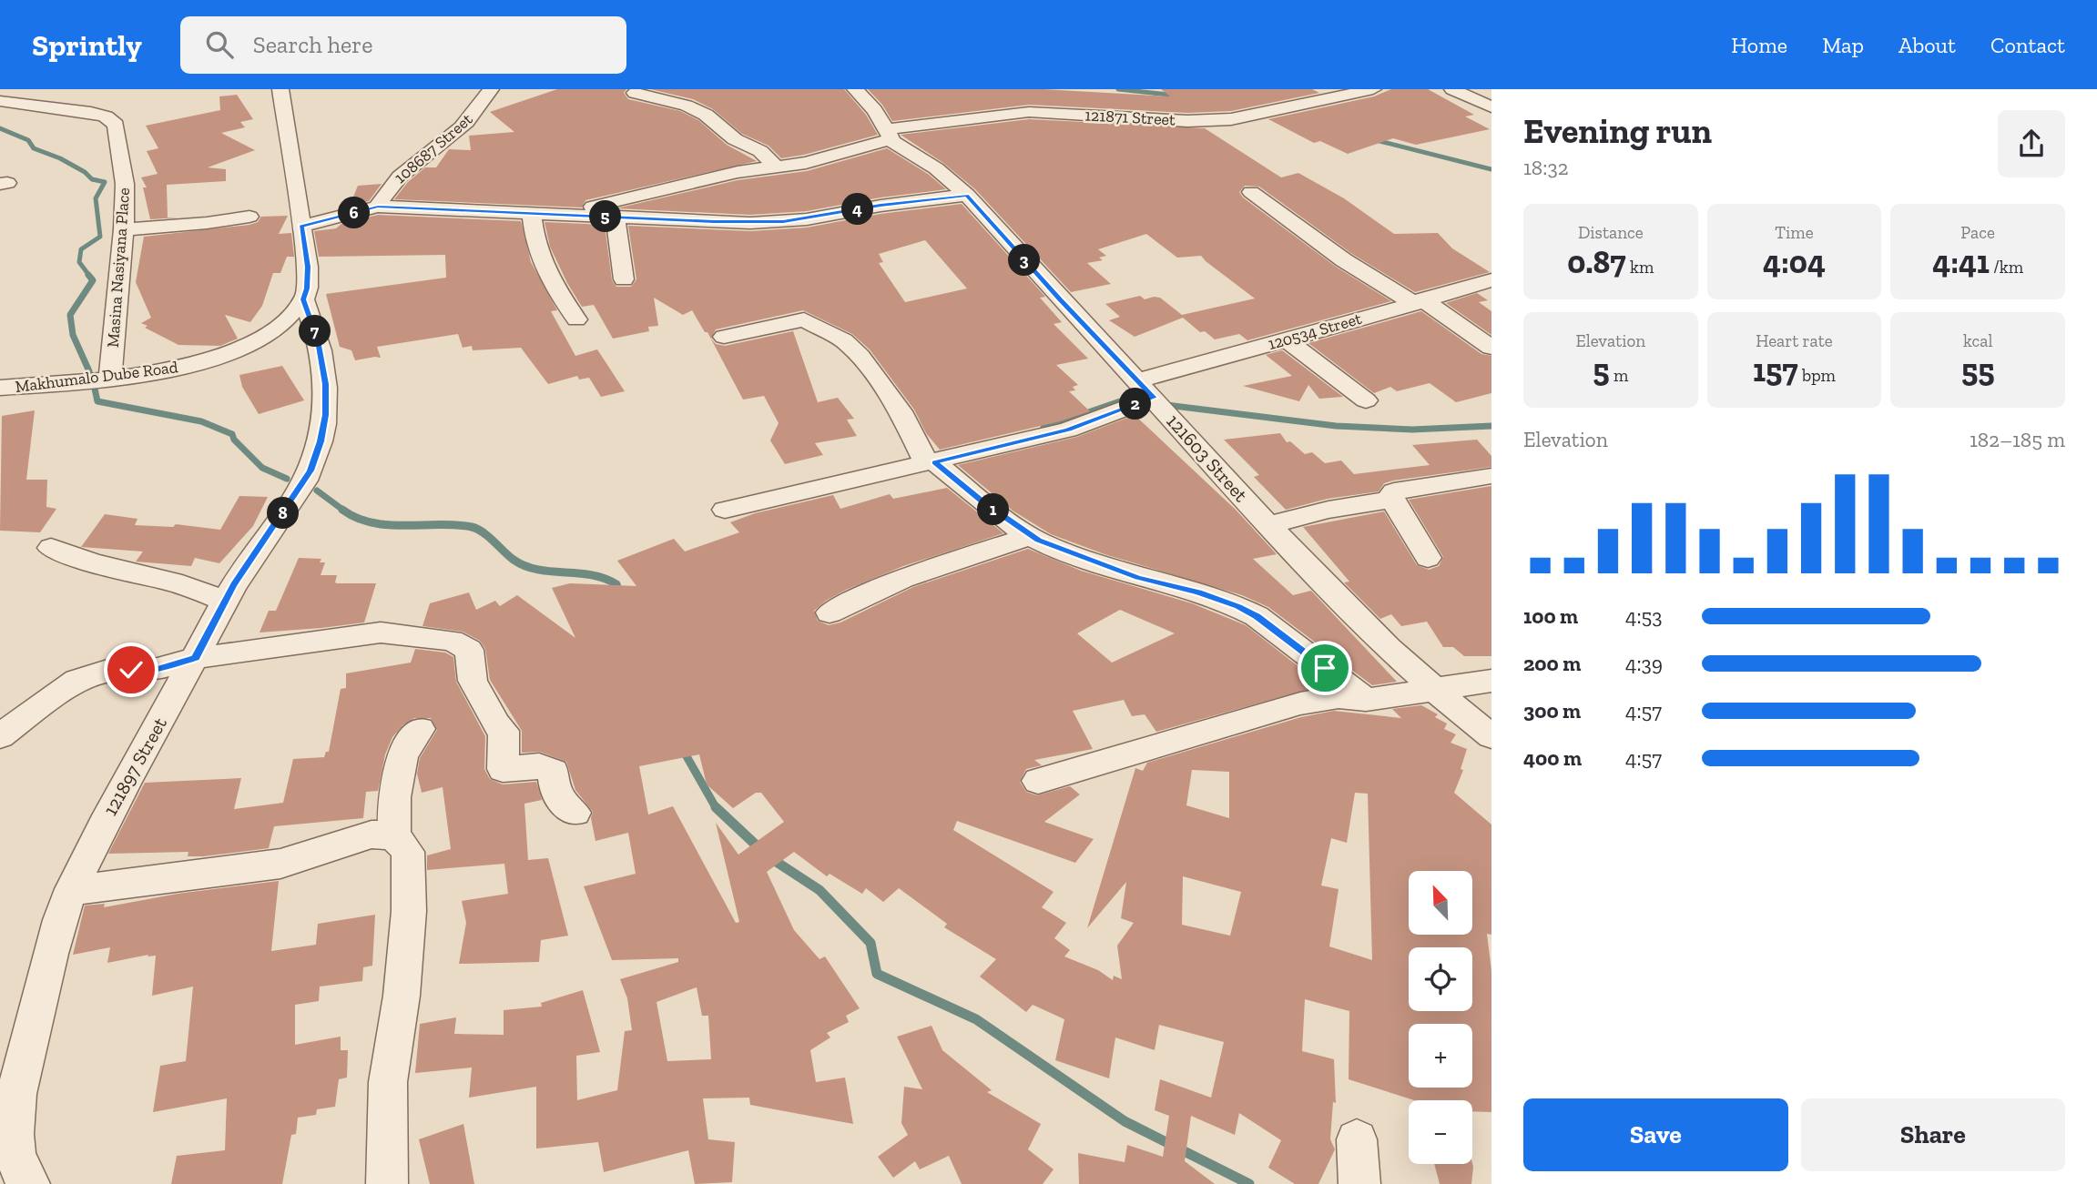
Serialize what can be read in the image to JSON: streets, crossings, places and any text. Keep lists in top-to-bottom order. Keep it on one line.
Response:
{"streets":{"street":["121871 Street","108687 Street","Masina Nasiyana Place","120534 Street","Makhumalo Dube Road","121603 Street","121897 Street"]},"crossings":[["121871 Street","121603 Street"],["Masina Nasiyana Place","Makhumalo Dube Road"],["120534 Street","121603 Street"],["Makhumalo Dube Road","121897 Street"]],"north":"top left","page":{"header":"Sprintly","search":"Search here","nav":["Home","Map","About","Contact"],"heading":["Evening run","18:32"],"pins":["4","6","5","3","7","2","1","8"],"stats":[["Distance","0.87 km"],["Time","4:04"],["Pace","4:41 /km"],["Elevation","5 m"],["Heart rate","157 bpm"],["kcal","55"]],"chart":["Elevation","182–185 m"],"list":[{"name":"100 m","note":"4:53"},{"name":"200 m","note":"4:39"},{"name":"300 m","note":"4:57"},{"name":"400 m","note":"4:57"}],"map_buttons":["+","−"],"buttons":["Save","Share"]}}
